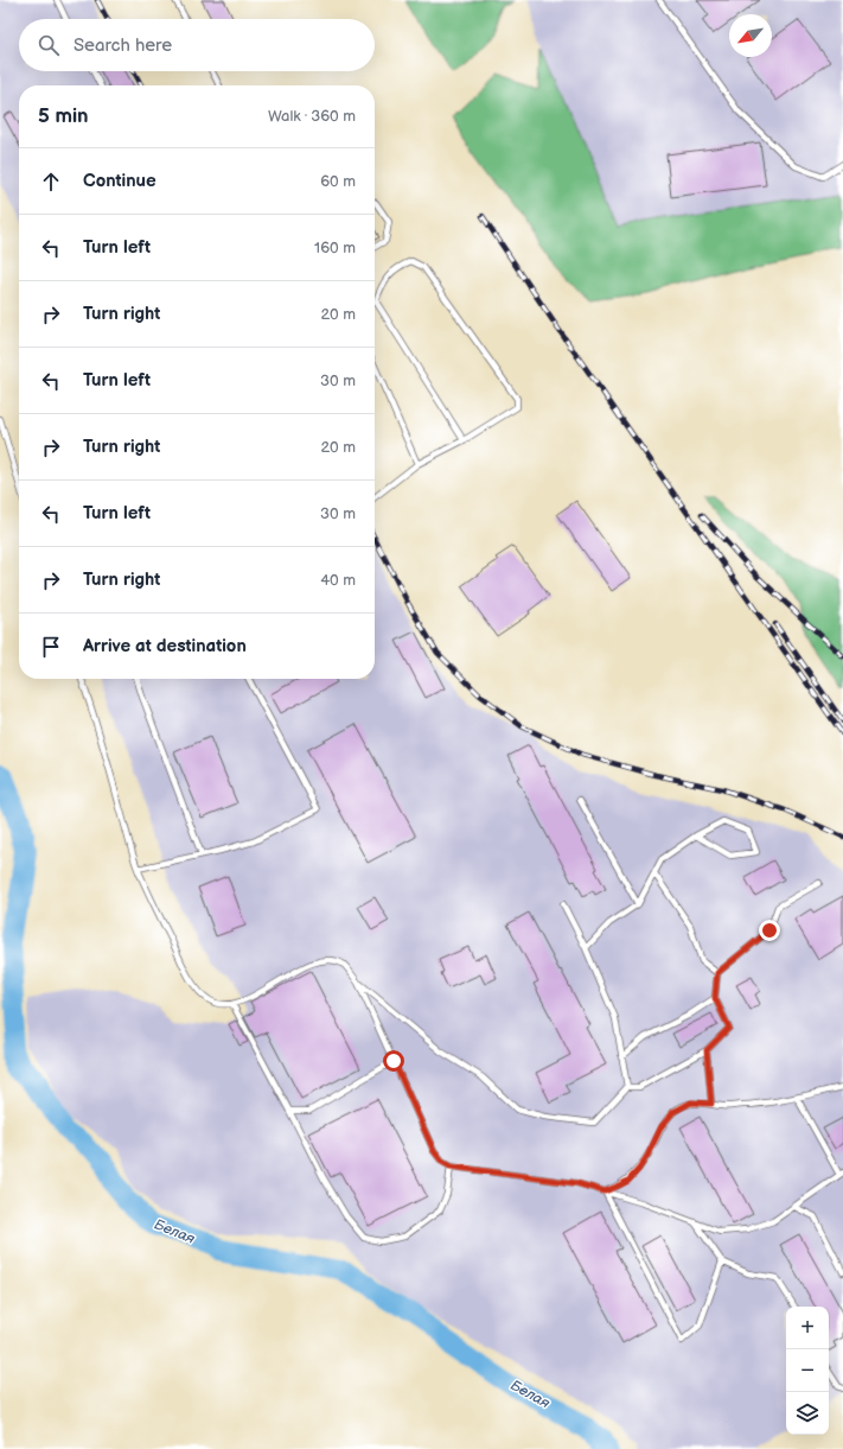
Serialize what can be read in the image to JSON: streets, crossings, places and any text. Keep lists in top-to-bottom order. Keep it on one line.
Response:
{"water":["Белая"],"north":"bottom left","page":{"search":"Search here","heading":["5 min","Walk · 360 m"],"list":[["Continue","60 m"],["Turn left","160 m"],["Turn right","20 m"],["Turn left","30 m"],["Turn right","20 m"],["Turn left","30 m"],["Turn right","40 m"],"Arrive at destination"],"map_buttons":["+","−"]}}
